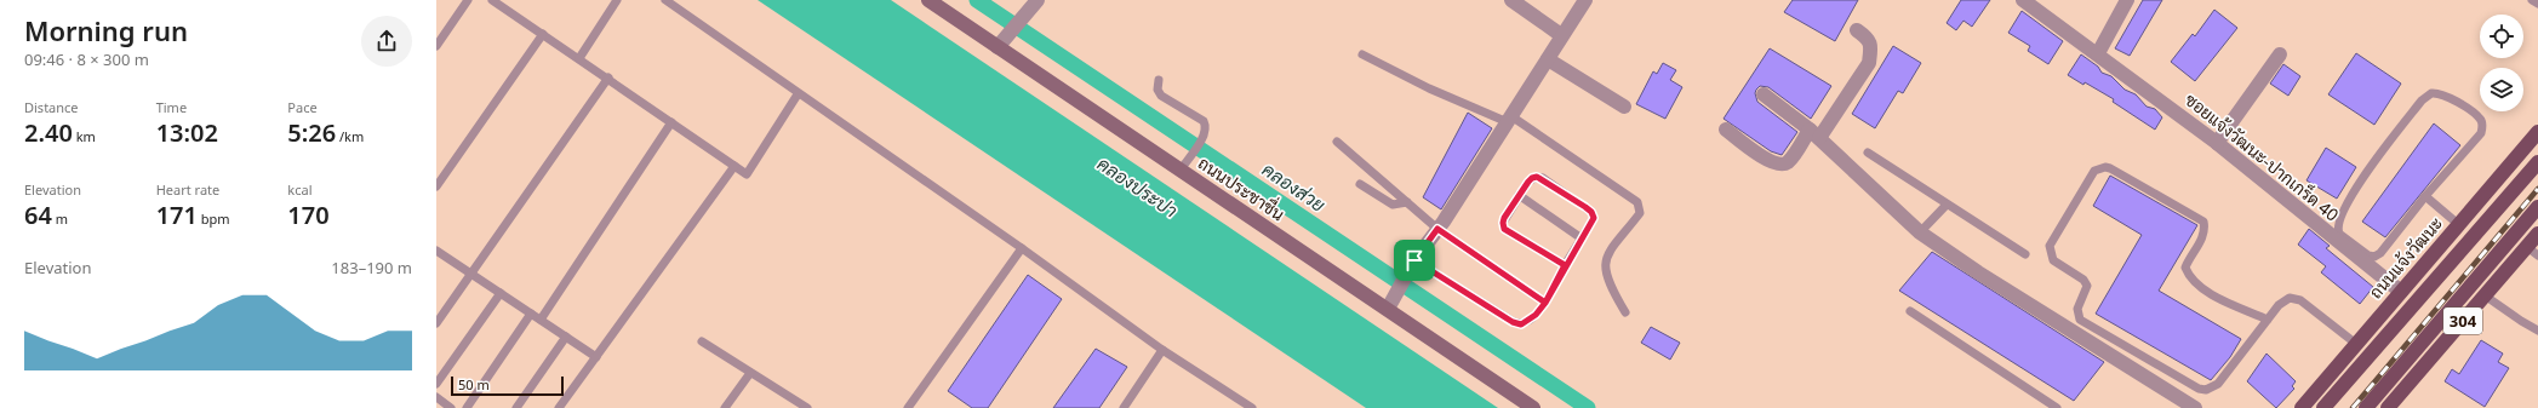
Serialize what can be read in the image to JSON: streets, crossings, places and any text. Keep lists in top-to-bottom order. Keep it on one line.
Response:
{"streets":{"main road":["ถนนประชาชื่น","ถนนแจ้งวัฒนะ","304"],"street":["ซอยแจ้งวัฒนะ-ปากเกร็ด 40"]},"crossings":[["ซอยแจ้งวัฒนะ-ปากเกร็ด 40","ถนนแจ้งวัฒนะ"]],"water":["คลองประปา","คลองส่วย"],"scale_bar":"50 m","page":{"heading":["Morning run","09:46 · 8 × 300 m"],"stats":[["Distance","2.40 km"],["Time","13:02"],["Pace","5:26 /km"],["Elevation","64 m"],["Heart rate","171 bpm"],["kcal","170"]],"chart":["Elevation","183–190 m"],"scale":"50 m"}}
